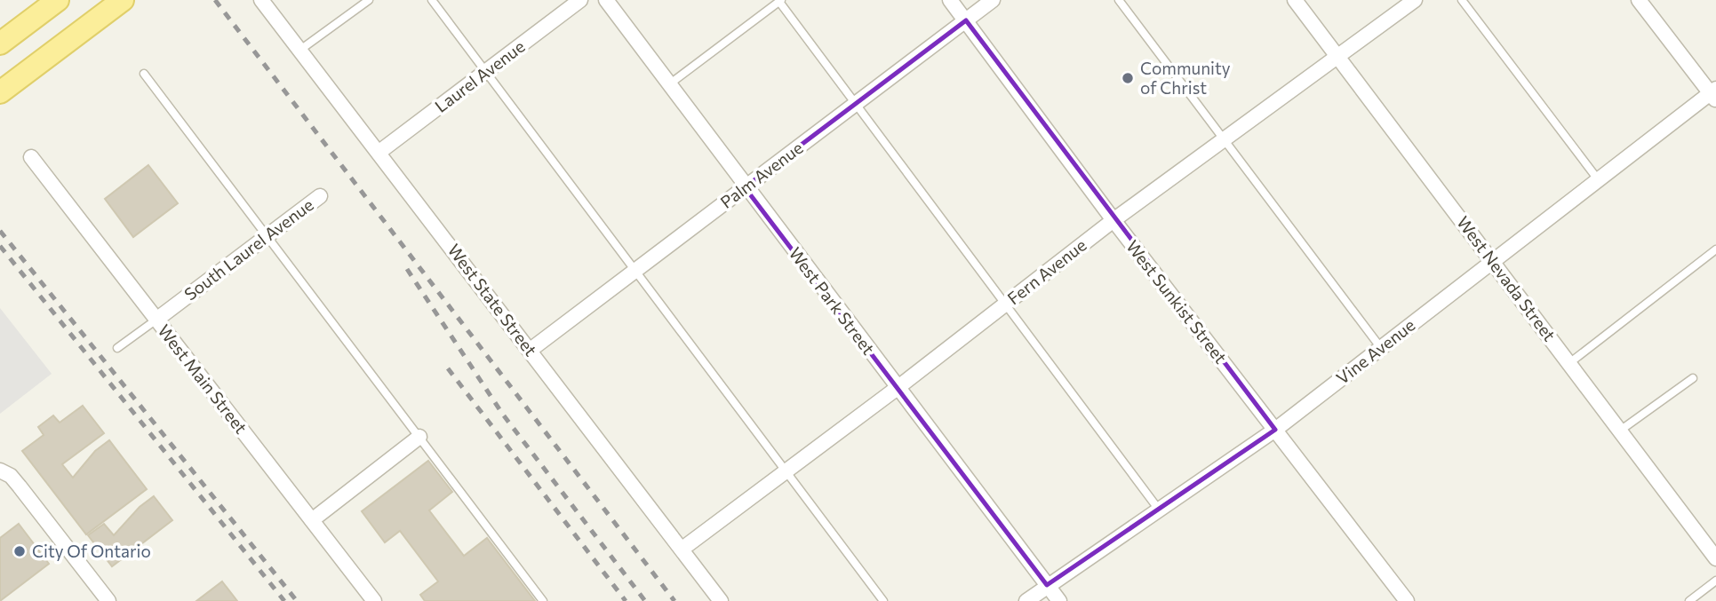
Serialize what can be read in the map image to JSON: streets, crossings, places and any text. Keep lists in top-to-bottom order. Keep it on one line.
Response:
{"streets":{"street":["Laurel Avenue","Palm Avenue","South Laurel Avenue","Fern Avenue","West Nevada Street","West State Street","West Park Street","West Sunkist Street","Vine Avenue","West Main Street"]},"crossings":[["Laurel Avenue","West State Street"],["Palm Avenue","West State Street"],["Palm Avenue","West Park Street"],["Palm Avenue","West Sunkist Street"],["South Laurel Avenue","West Main Street"],["Fern Avenue","West Nevada Street"],["Fern Avenue","West State Street"],["Fern Avenue","West Park Street"],["Fern Avenue","West Sunkist Street"],["West Nevada Street","Vine Avenue"],["West Park Street","Vine Avenue"],["West Sunkist Street","Vine Avenue"]],"places":["Community of Christ","City Of Ontario"]}
